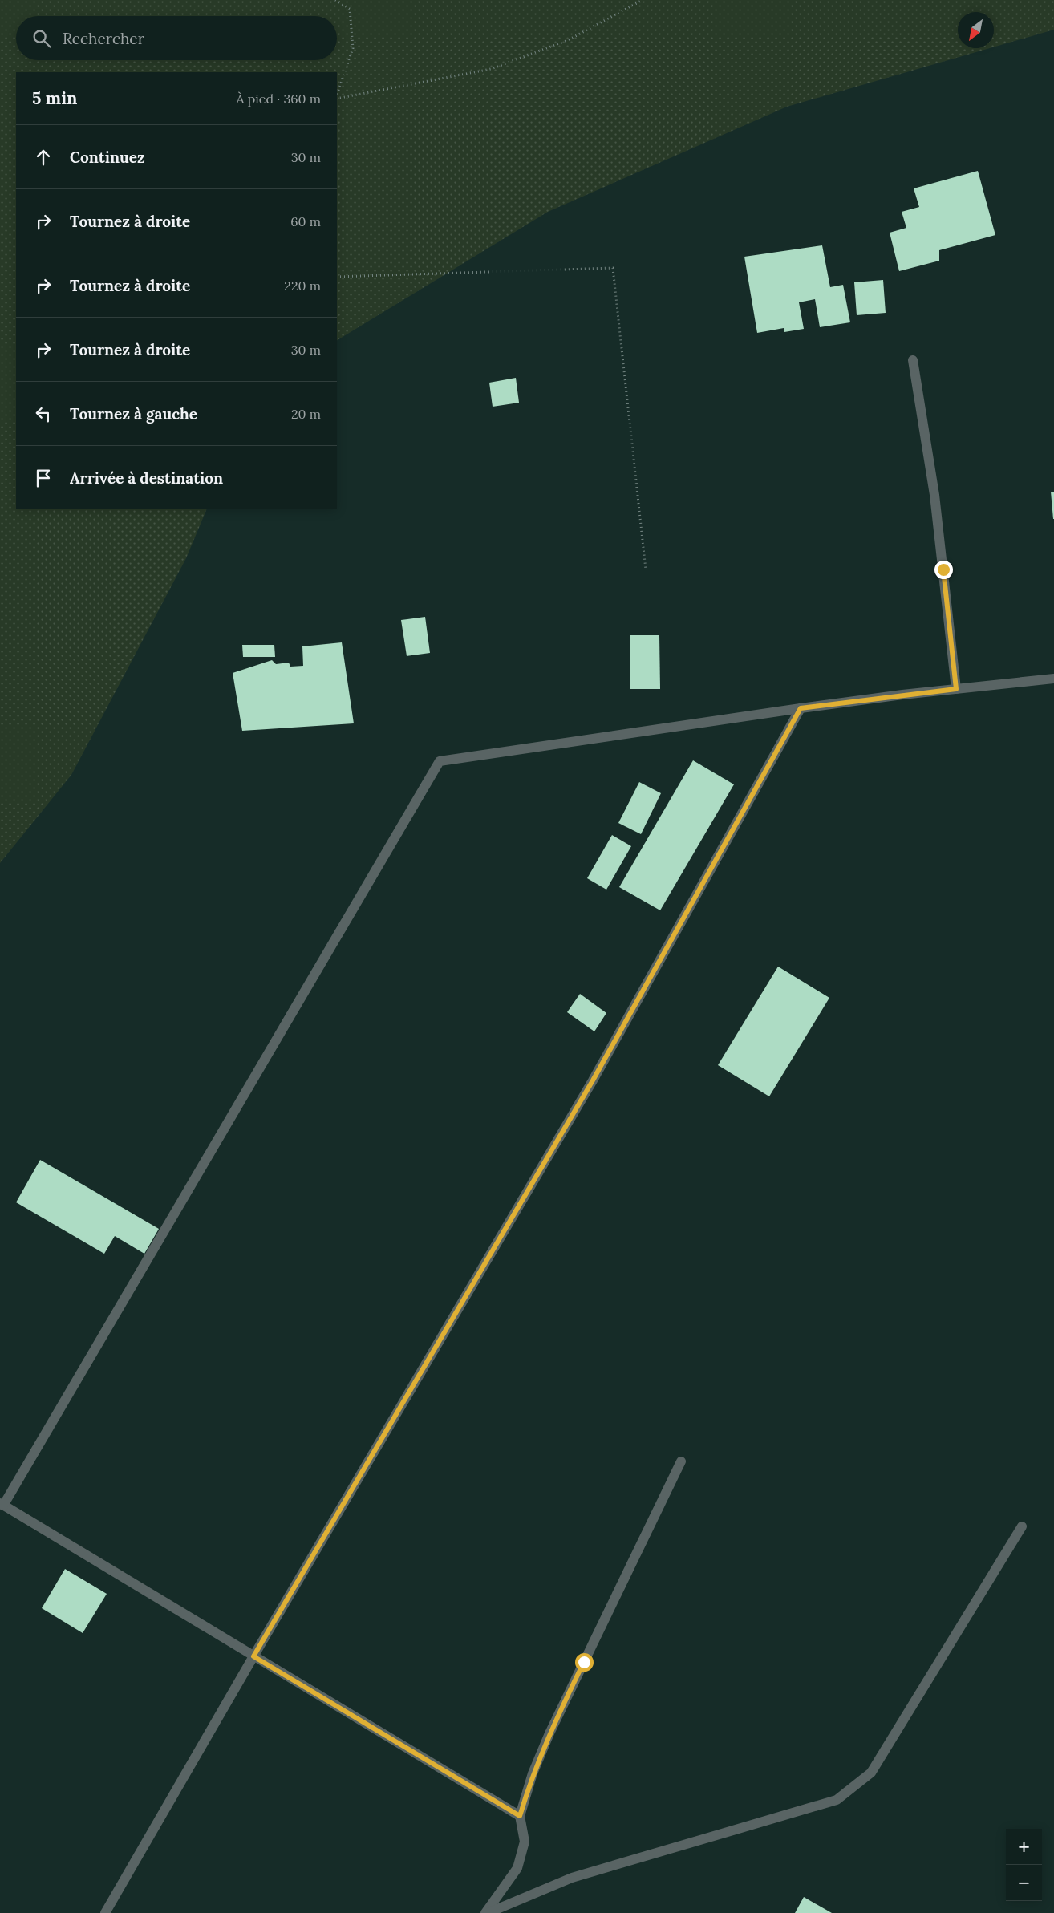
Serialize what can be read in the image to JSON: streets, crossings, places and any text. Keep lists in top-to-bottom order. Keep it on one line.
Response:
{"north":"bottom left","page":{"search":"Rechercher","heading":["5 min","À pied · 360 m"],"list":[["Continuez","30 m"],["Tournez à droite","60 m"],["Tournez à droite","220 m"],["Tournez à droite","30 m"],["Tournez à gauche","20 m"],"Arrivée à destination"],"map_buttons":["+","−"]}}
